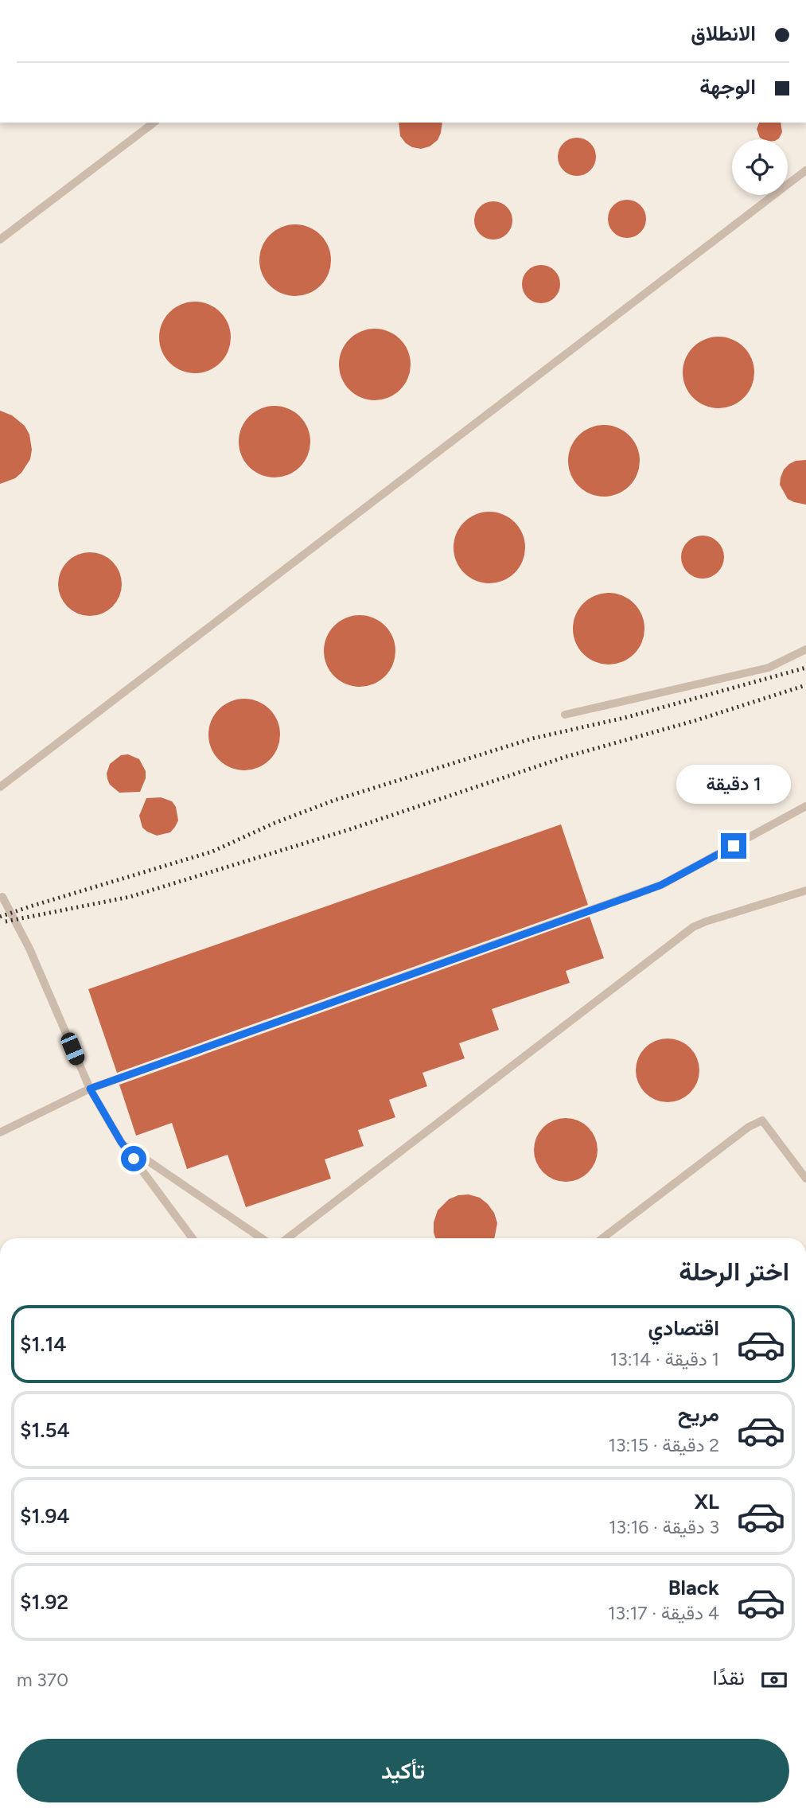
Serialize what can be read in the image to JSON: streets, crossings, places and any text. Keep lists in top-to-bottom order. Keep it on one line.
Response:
{"page":{"banner":["الانطلاق","الوجهة"],"bubble":"1 دقيقة","heading":"اختر الرحلة","list":[{"name":"اقتصادي","note":"1 دقيقة · 13:14","value":"$1.14"},{"name":"مريح","note":"2 دقيقة · 13:15","value":"$1.54"},{"name":"XL","note":"3 دقيقة · 13:16","value":"$1.94"},{"name":"Black","note":"4 دقيقة · 13:17","value":"$1.92"}],"pay":["نقدًا","370 m"],"buttons":"تأكيد"}}
